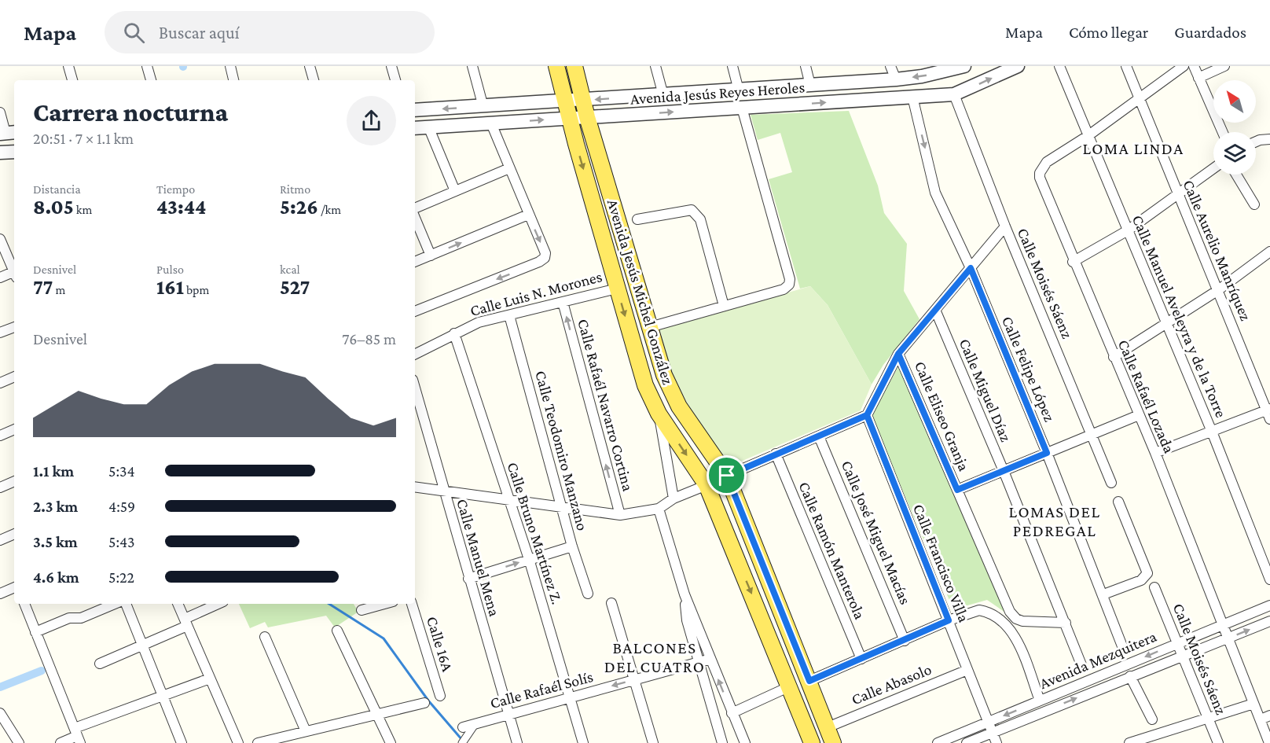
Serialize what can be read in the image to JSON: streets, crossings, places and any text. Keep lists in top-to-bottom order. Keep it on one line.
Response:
{"streets":{"main road":["Avenida Jesús Michel González"],"street":["Avenida Jesús Reyes Heroles","Calle Aurelio Manríquez","Calle Moisés Sáenz","Calle Luis N. Morones","Calle Manuel Aveleyra y de la Torre","Calle Felipe López","Calle Miguel Díaz","Calle Rafaél Lozada","Calle Rafaél Navarro Cortina","Calle Eliseo Granja","Calle Teodomiro Manzano","Calle José Miguel Macías","Calle Bruno Martínez Z.","Calle Ramón Manterola","Calle Manuel Mena","Calle Francisco Villa","Calle 16A","Avenida Mezquitera","Calle Abasolo","Calle Rafaél Solís"]},"crossings":[["Avenida Jesús Reyes Heroles","Calle Moisés Sáenz"],["Avenida Jesús Reyes Heroles","Avenida Jesús Michel González"],["Avenida Jesús Reyes Heroles","Calle Felipe López"],["Calle Moisés Sáenz","Avenida Mezquitera"],["Avenida Jesús Michel González","Calle Luis N. Morones"],["Avenida Jesús Michel González","Calle Abasolo"],["Calle Luis N. Morones","Calle Rafaél Navarro Cortina"],["Calle Luis N. Morones","Calle Teodomiro Manzano"],["Calle Luis N. Morones","Calle Bruno Martínez Z."],["Calle Manuel Aveleyra y de la Torre","Calle Rafaél Lozada"],["Calle Miguel Díaz","Calle Eliseo Granja"],["Calle Rafaél Lozada","Avenida Mezquitera"],["Calle Bruno Martínez Z.","Calle Rafaél Solís"],["Calle Manuel Mena","Calle Rafaél Solís"],["Calle Francisco Villa","Avenida Mezquitera"],["Calle Francisco Villa","Calle Abasolo"]],"districts":["LOMA LINDA","LOMAS DEL PEDREGAL","BALCONES DEL CUATRO"],"north":"top left","page":{"header":"Mapa","search":"Buscar aquí","nav":["Mapa","Cómo llegar","Guardados"],"heading":["Carrera nocturna","20:51 · 7 × 1.1 km"],"stats":[["Distancia","8.05 km"],["Tiempo","43:44"],["Ritmo","5:26 /km"],["Desnivel","77 m"],["Pulso","161 bpm"],["kcal","527"]],"chart":["Desnivel","76–85 m"],"list":[{"name":"1.1 km","note":"5:34"},{"name":"2.3 km","note":"4:59"},{"name":"3.5 km","note":"5:43"},{"name":"4.6 km","note":"5:22"}]}}
